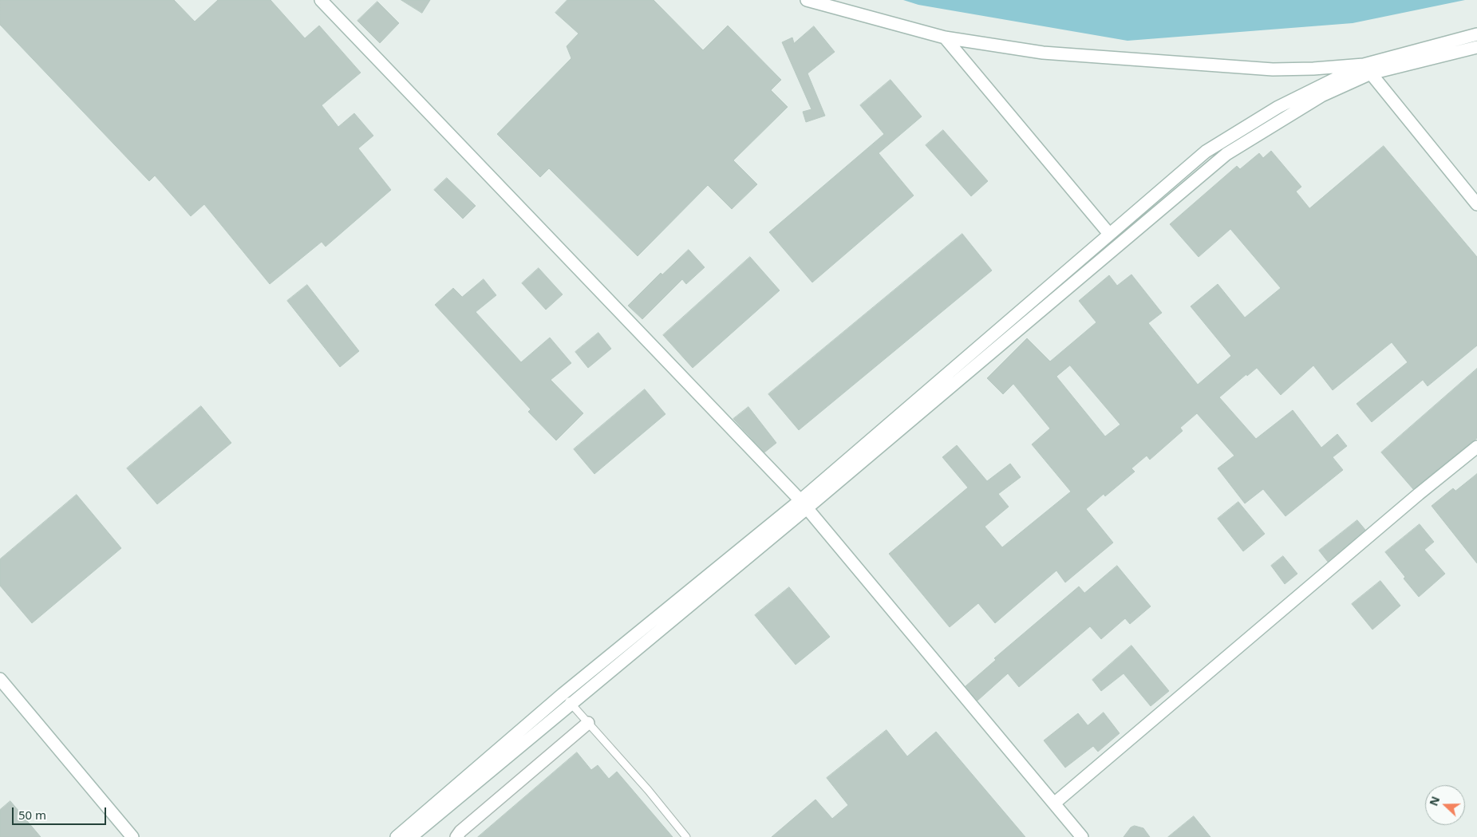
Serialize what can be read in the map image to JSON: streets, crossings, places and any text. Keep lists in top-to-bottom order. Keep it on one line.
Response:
{"scale_bar":"50 m","north":"left"}
